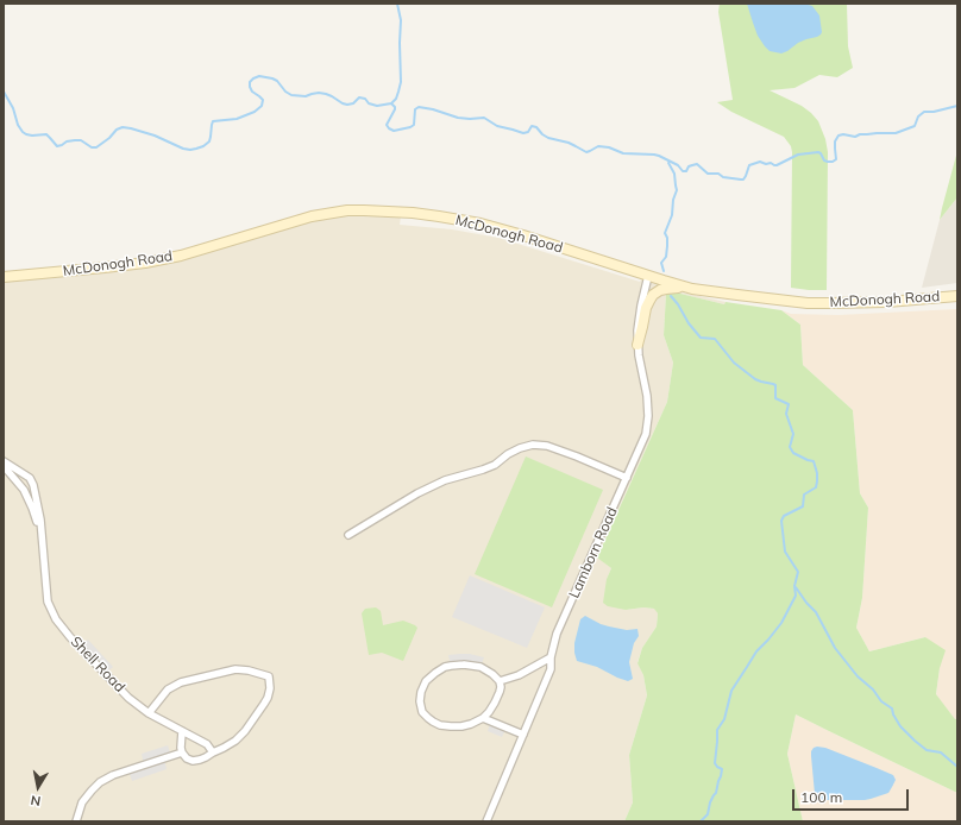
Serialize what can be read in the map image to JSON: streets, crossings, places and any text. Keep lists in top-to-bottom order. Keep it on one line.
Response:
{"streets":{"main road":["McDonogh Road"],"street":["Lamborn Road","Shell Road"]},"crossings":[["McDonogh Road","Lamborn Road"]],"scale_bar":"100 m","north":"bottom"}
